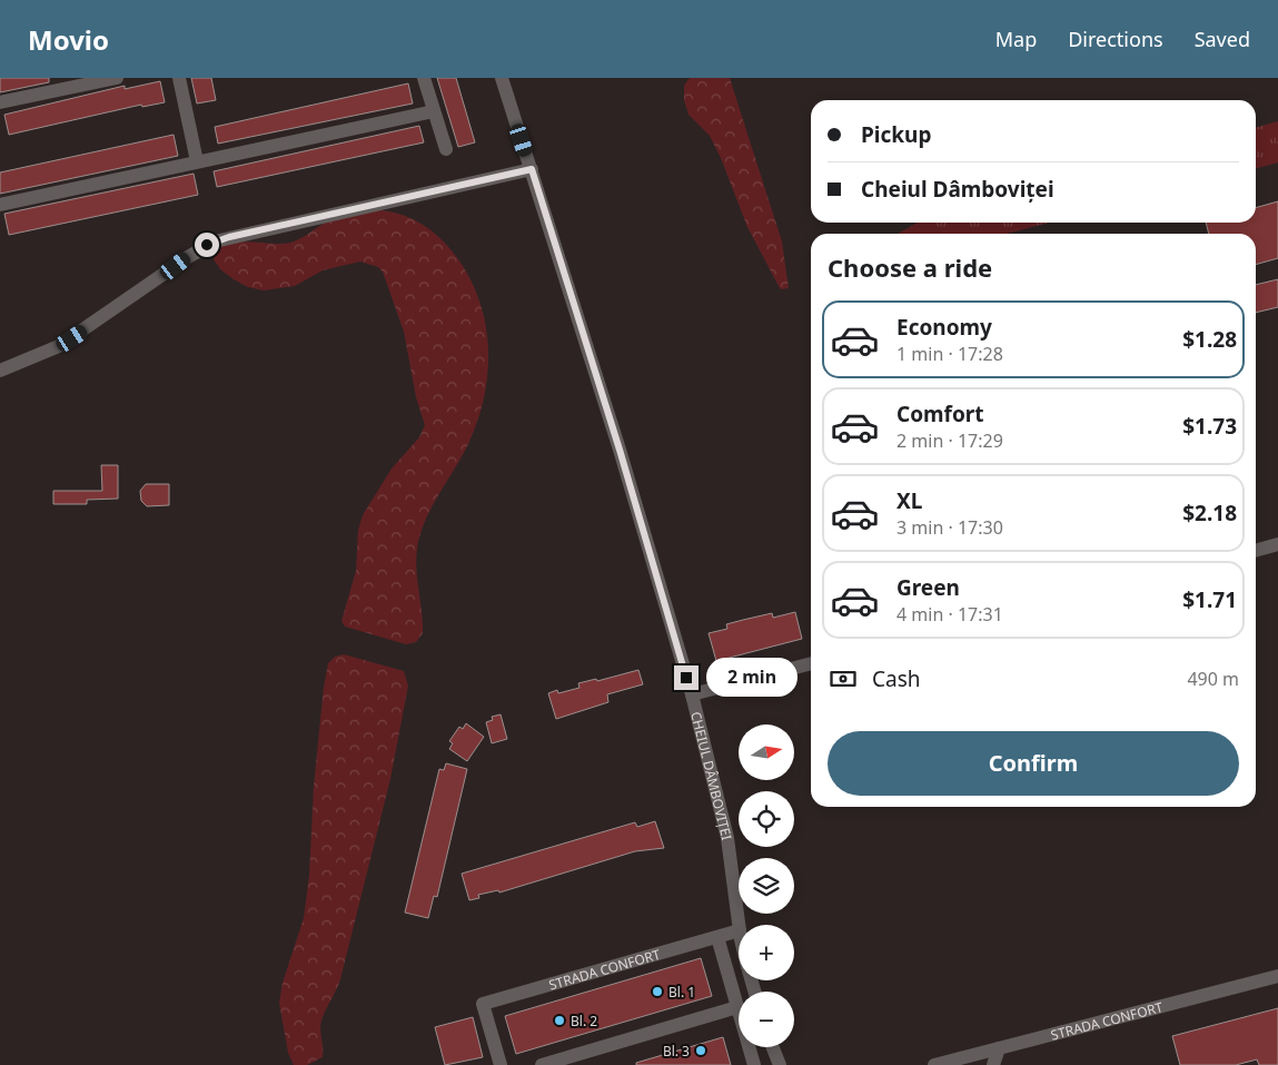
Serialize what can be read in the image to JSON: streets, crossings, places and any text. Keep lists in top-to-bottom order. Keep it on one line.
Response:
{"streets":{"street":["CHEIUL DÂMBOVIȚEI","STRADA CONFORT"]},"places":["Bl. 1","Bl. 2","Bl. 3"],"north":"right","page":{"header":"Movio","nav":["Map","Directions","Saved"],"banner":["Pickup","Cheiul Dâmboviței"],"heading":"Choose a ride","list":[{"name":"Economy","note":"1 min · 17:28","value":"$1.28"},{"name":"Comfort","note":"2 min · 17:29","value":"$1.73"},{"name":"XL","note":"3 min · 17:30","value":"$2.18"},{"name":"Green","note":"4 min · 17:31","value":"$1.71"}],"pay":["Cash","490 m"],"bubble":"2 min","buttons":"Confirm","map_buttons":["+","−"]}}
